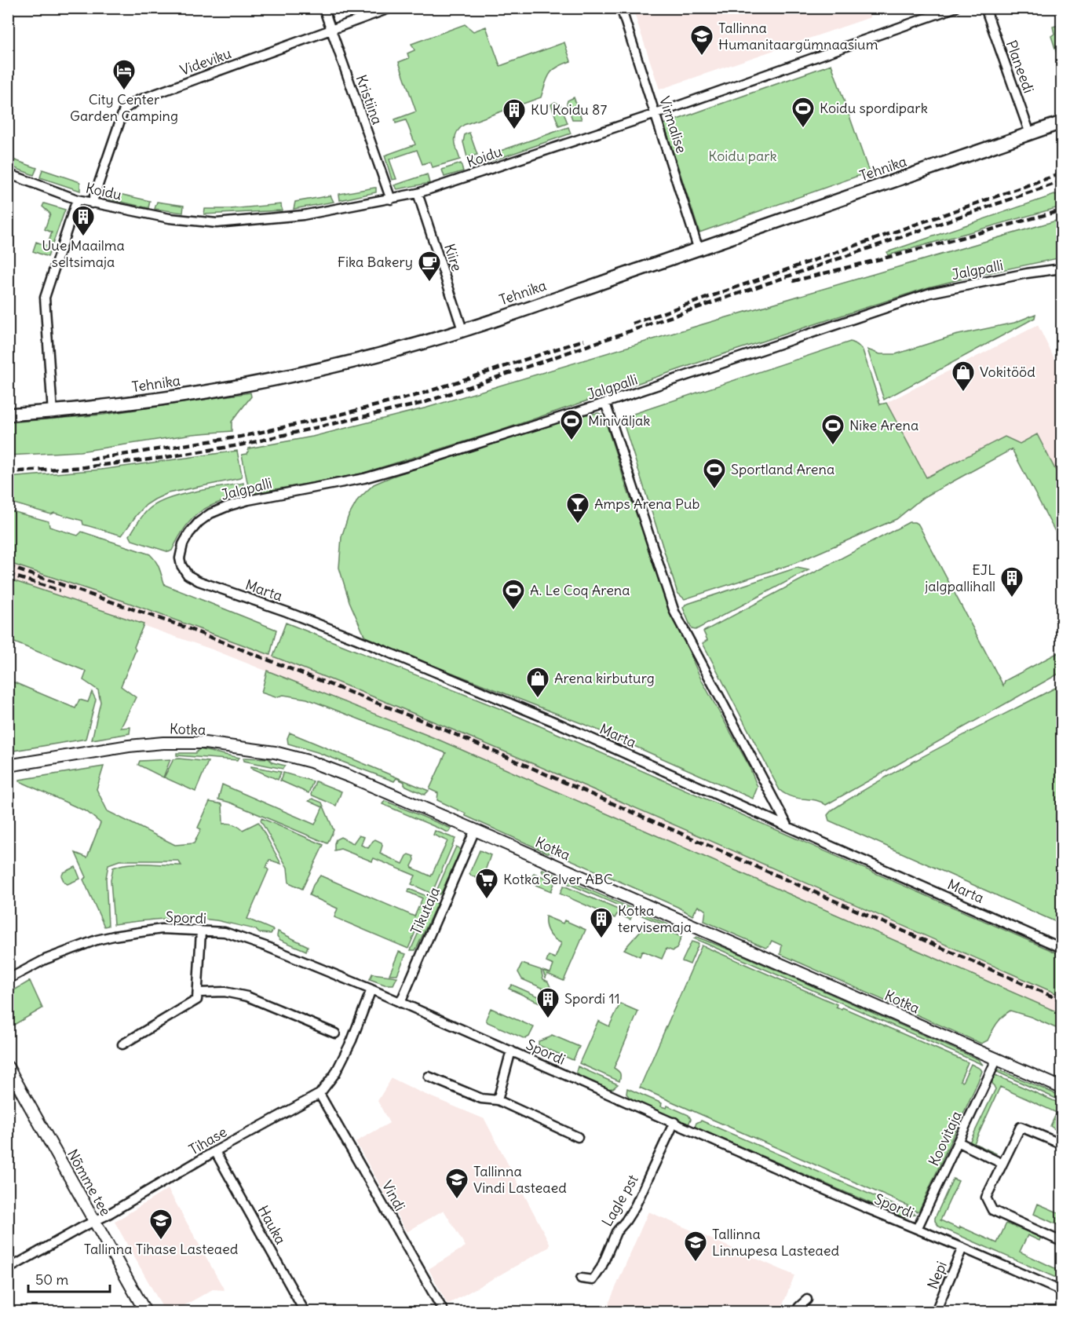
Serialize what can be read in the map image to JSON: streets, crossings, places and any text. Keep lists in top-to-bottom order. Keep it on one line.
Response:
{"streets":{"main road":["Tehnika"],"street":["Videviku","Planeedi","Kristiina","Virmalise","Koidu","Kiire","Jalgpalli","Marta","Kotka","Tikutaja","Spordi","Koovitaja","Tihase","Nõmme tee","Vindi","Lagle pst","Hauka","Nepi"]},"crossings":[["Videviku","Kristiina"],["Videviku","Koidu"],["Planeedi","Tehnika"],["Kristiina","Koidu"],["Virmalise","Koidu"],["Virmalise","Tehnika"],["Koidu","Kiire"],["Tehnika","Kiire"],["Jalgpalli","Marta"],["Kotka","Tikutaja"],["Kotka","Koovitaja"],["Tikutaja","Spordi"],["Spordi","Koovitaja"],["Spordi","Tihase"],["Spordi","Lagle pst"],["Spordi","Nepi"],["Tihase","Nõmme tee"],["Tihase","Vindi"],["Tihase","Hauka"]],"parks":["Koidu park"],"places":{"school or university":["Tallinna Humanitaargümnaasium","Tallinna Vindi Lasteaed","Tallinna Tihase Lasteaed","Tallinna Linnupesa Lasteaed"],"hotel":["City Center Garden Camping"],"sports":["Koidu spordipark","Miniväljak","Nike Arena","Sportland Arena","A. Le Coq Arena"],"building":["KU Koidu 87","Uue Maailma seltsimaja","EJL jalgpallihall","Kotka tervisemaja","Spordi 11"],"cafe":["Fika Bakery"],"shop":["Vokitööd","Arena kirbuturg"],"bar":["Amps Arena Pub"],"supermarket":["Kotka Selver ABC"]},"scale_bar":"50 m"}
